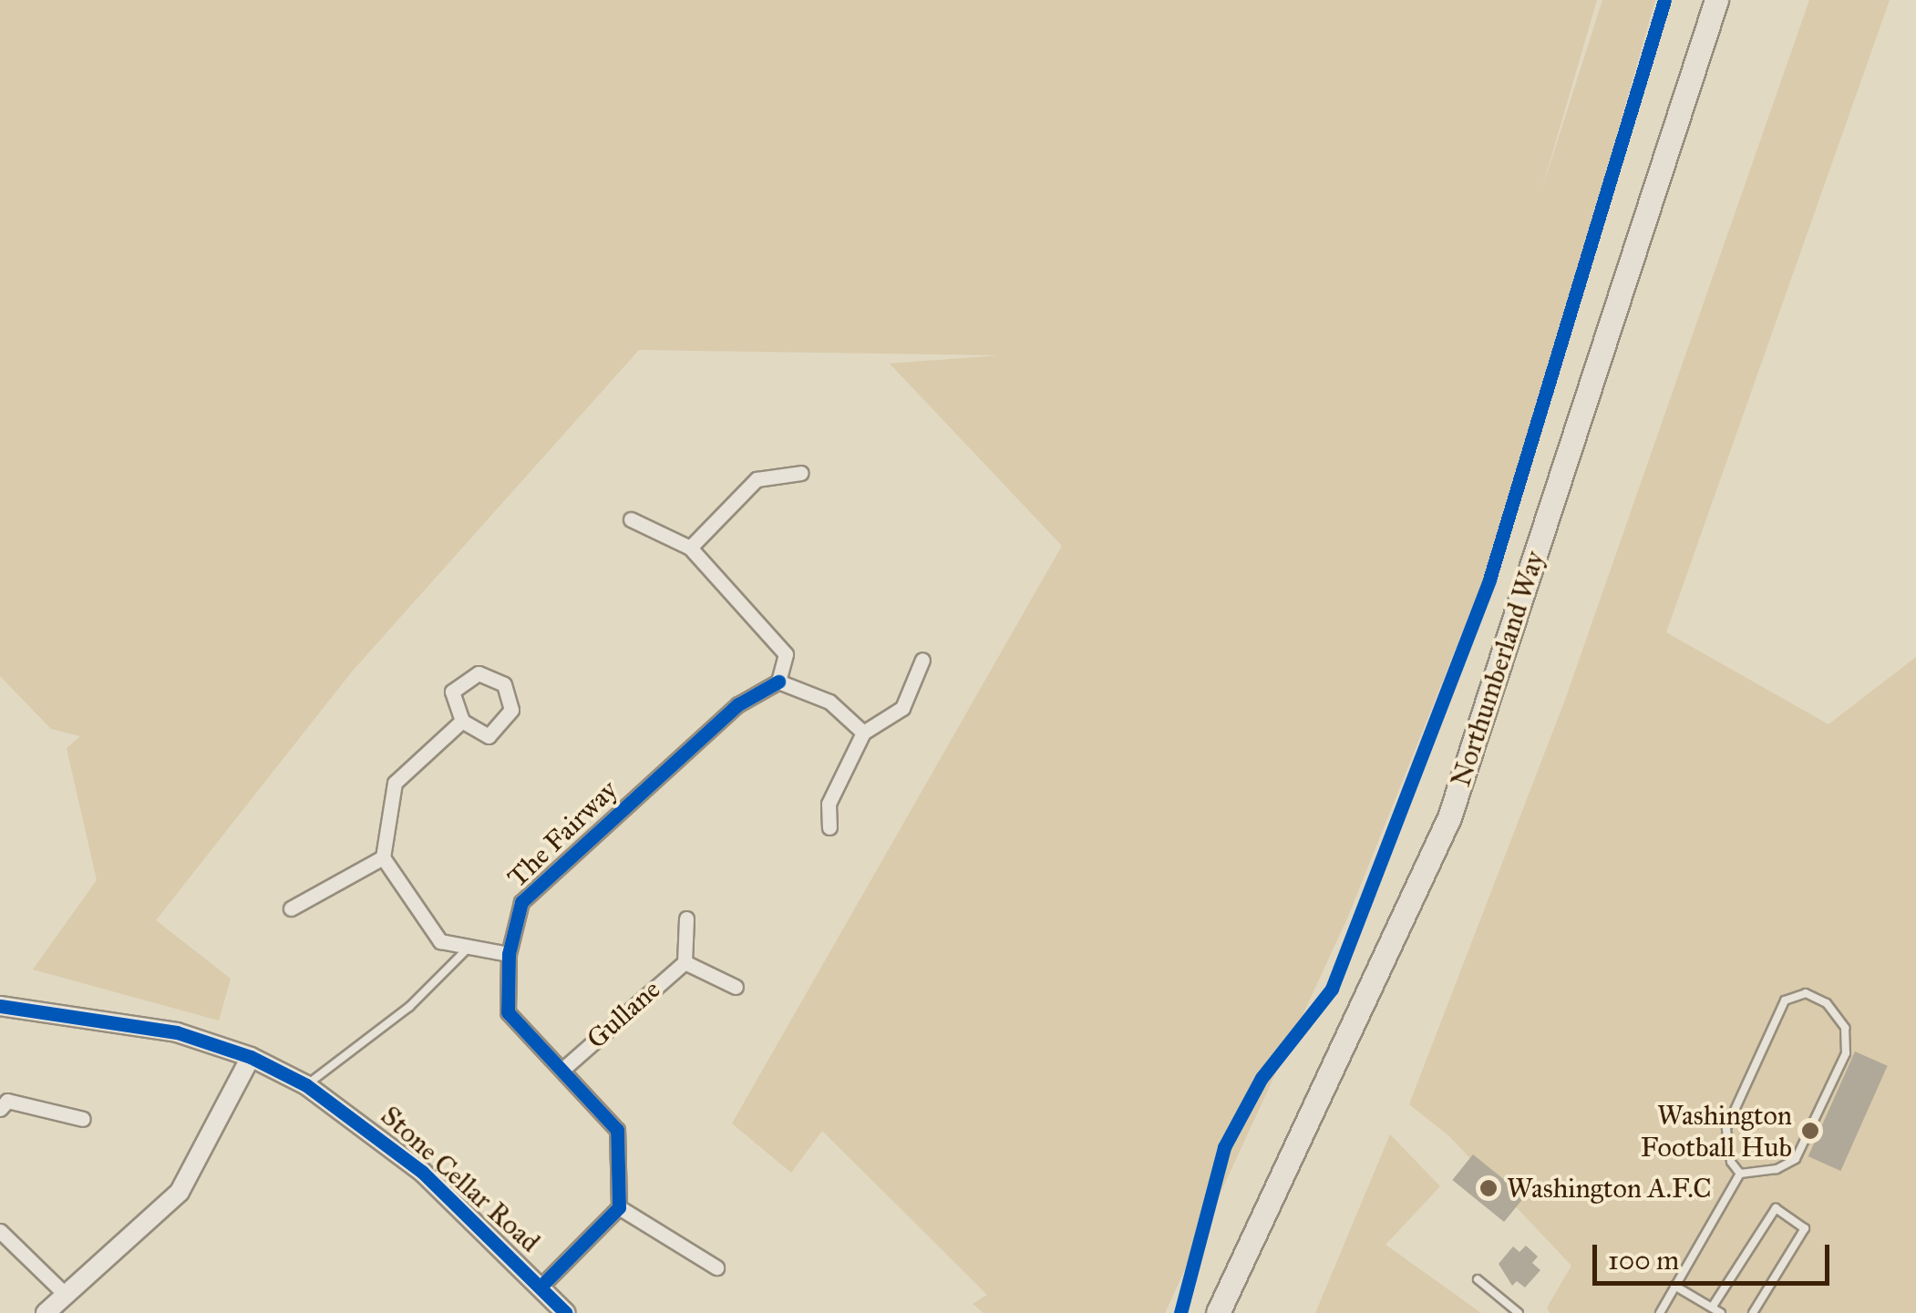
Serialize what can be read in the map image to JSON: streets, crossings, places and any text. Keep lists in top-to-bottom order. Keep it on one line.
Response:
{"streets":{"main road":["Northumberland Way"],"street":["The Fairway","Gullane","Stone Cellar Road"]},"crossings":[["The Fairway","Gullane"]],"places":["Washington Football Hub","Washington A.F.C"],"scale_bar":"100 m"}
